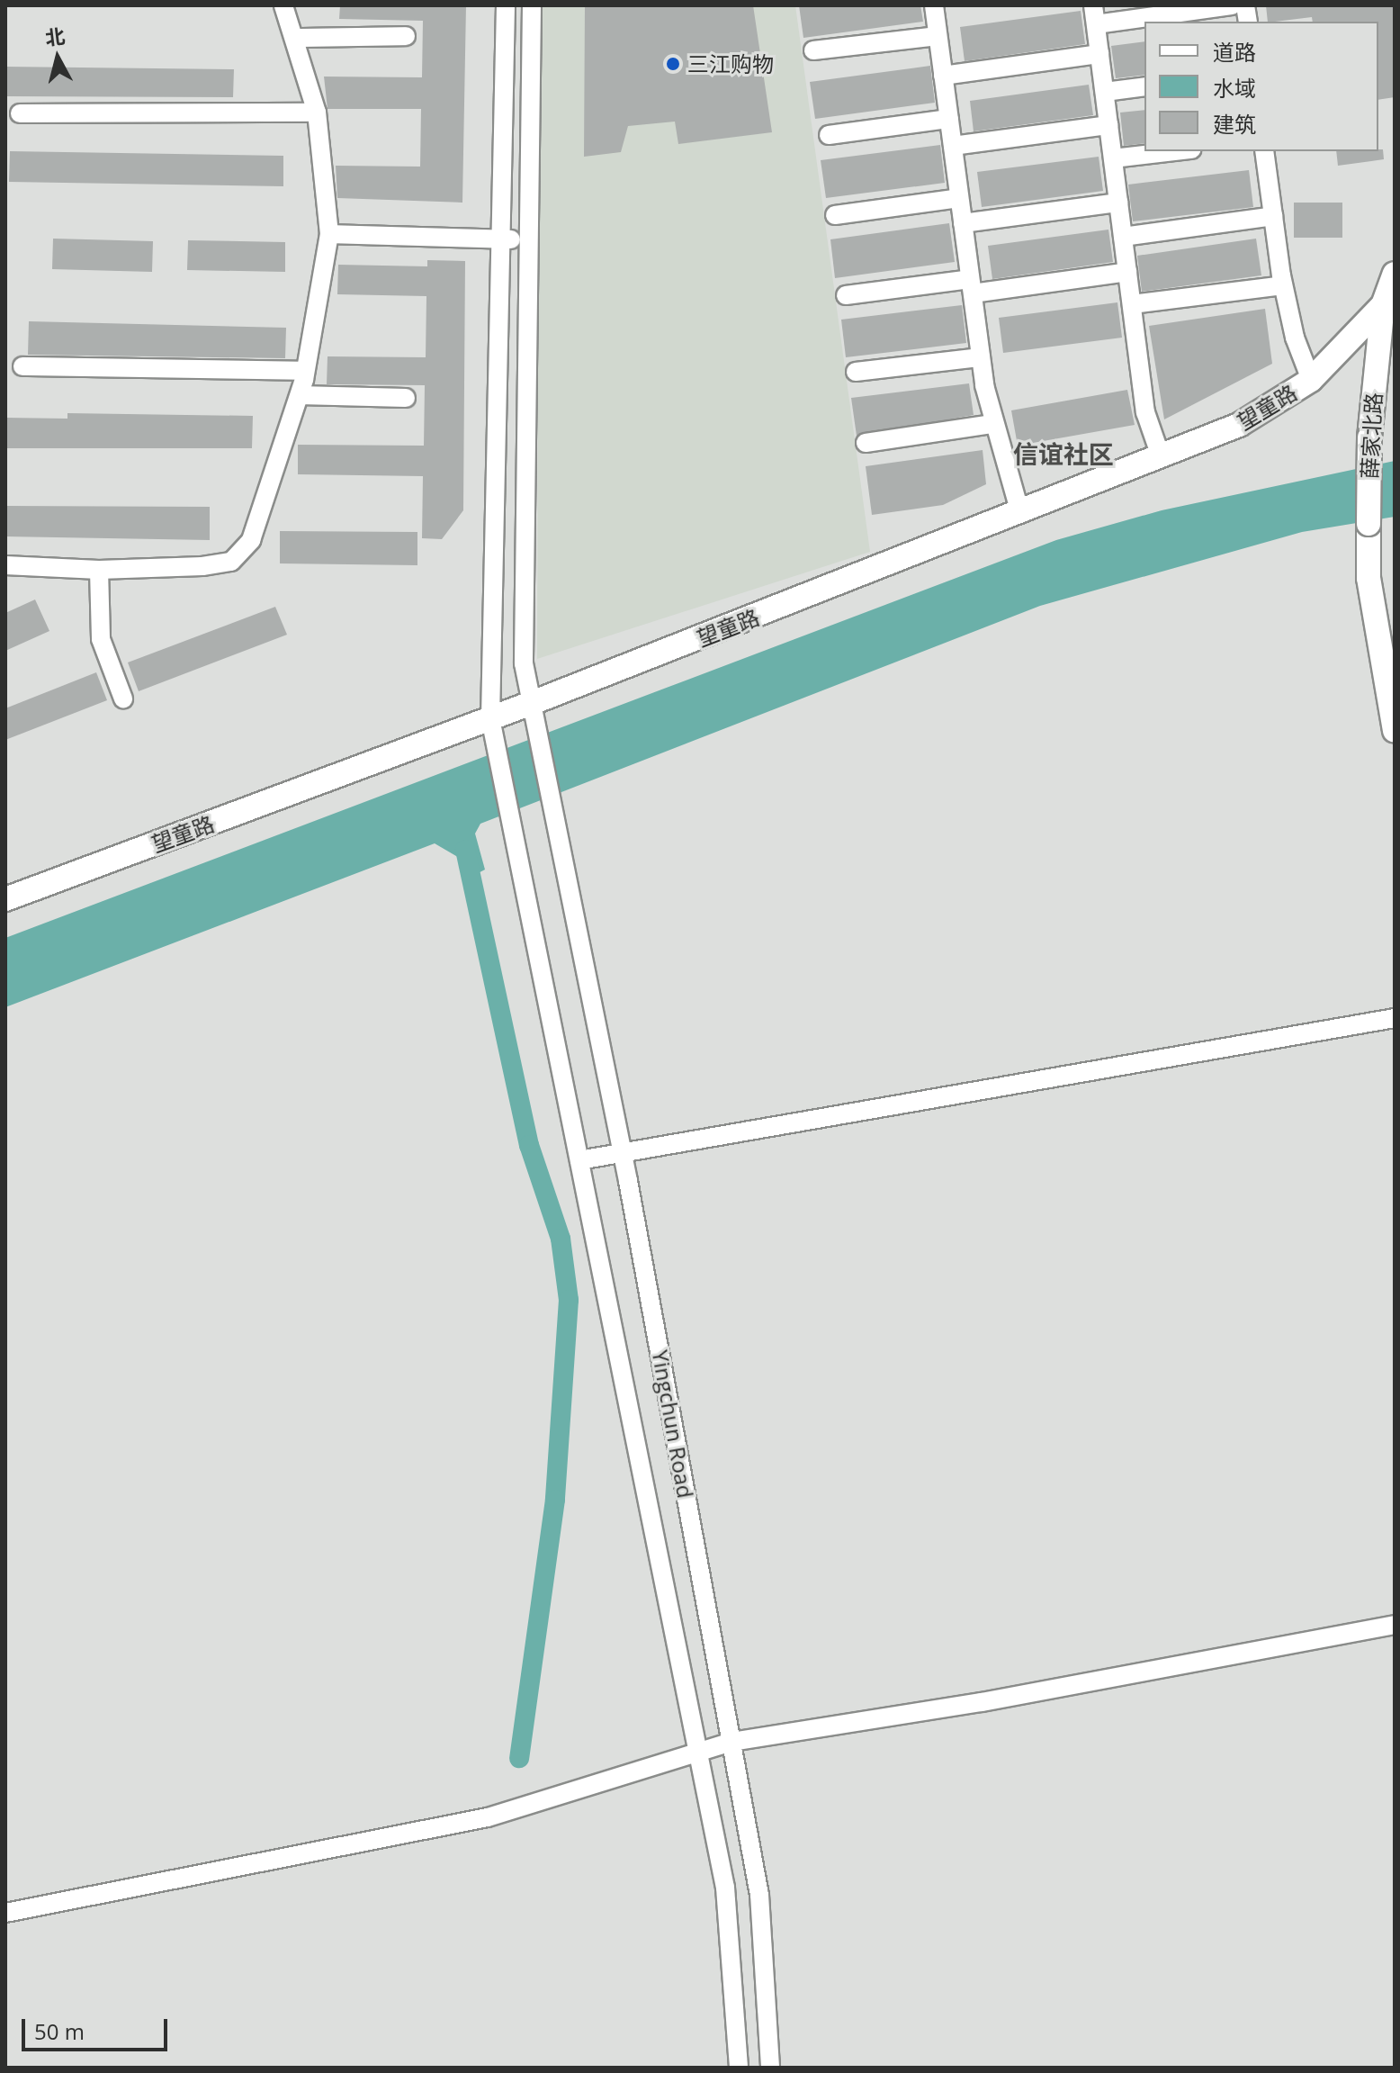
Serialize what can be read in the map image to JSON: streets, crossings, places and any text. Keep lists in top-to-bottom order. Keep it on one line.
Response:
{"streets":{"main road":["望童路","薛家北路"],"street":["Yingchun Road"]},"crossings":[["望童路","薛家北路"],["望童路","Yingchun Road"]],"districts":["信谊社区"],"places":["三江购物"],"legend":["道路","水域","建筑"],"scale_bar":"50 m","north":"top"}
